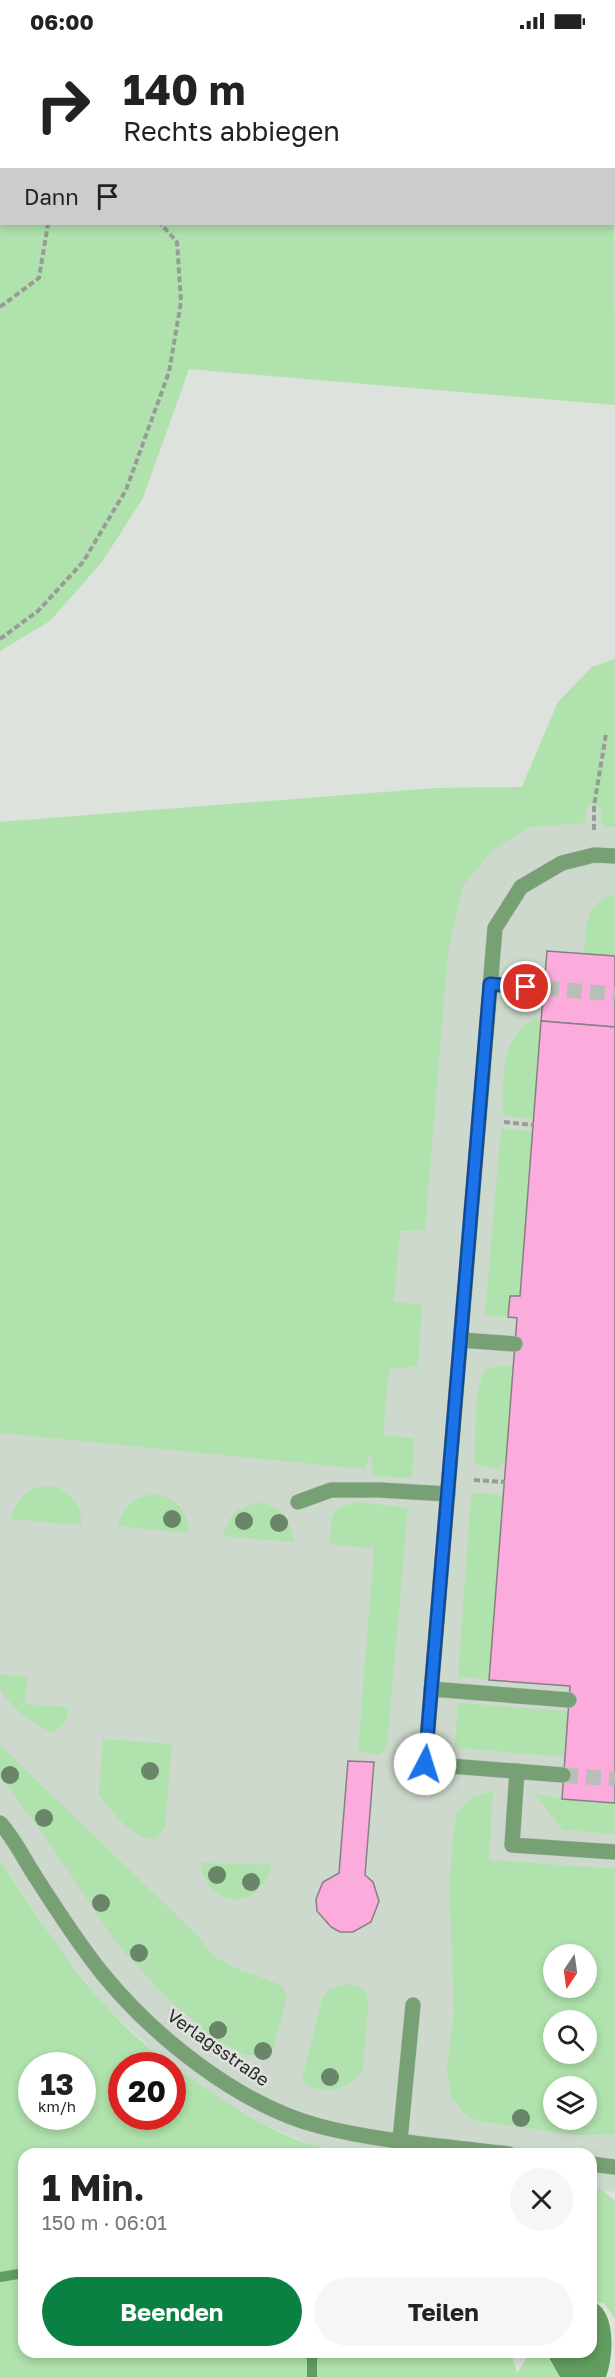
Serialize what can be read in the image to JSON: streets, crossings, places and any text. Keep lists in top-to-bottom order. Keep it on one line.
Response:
{"streets":{"street":["Verlagsstraße"]},"north":"bottom","page":{"status":"06:00","turn":["140 m","Rechts abbiegen"],"then":"Dann","speed":"13 km/h","limit":"20","heading":["1 Min.","150 m · 06:01"],"buttons":["Beenden","Teilen"]}}
